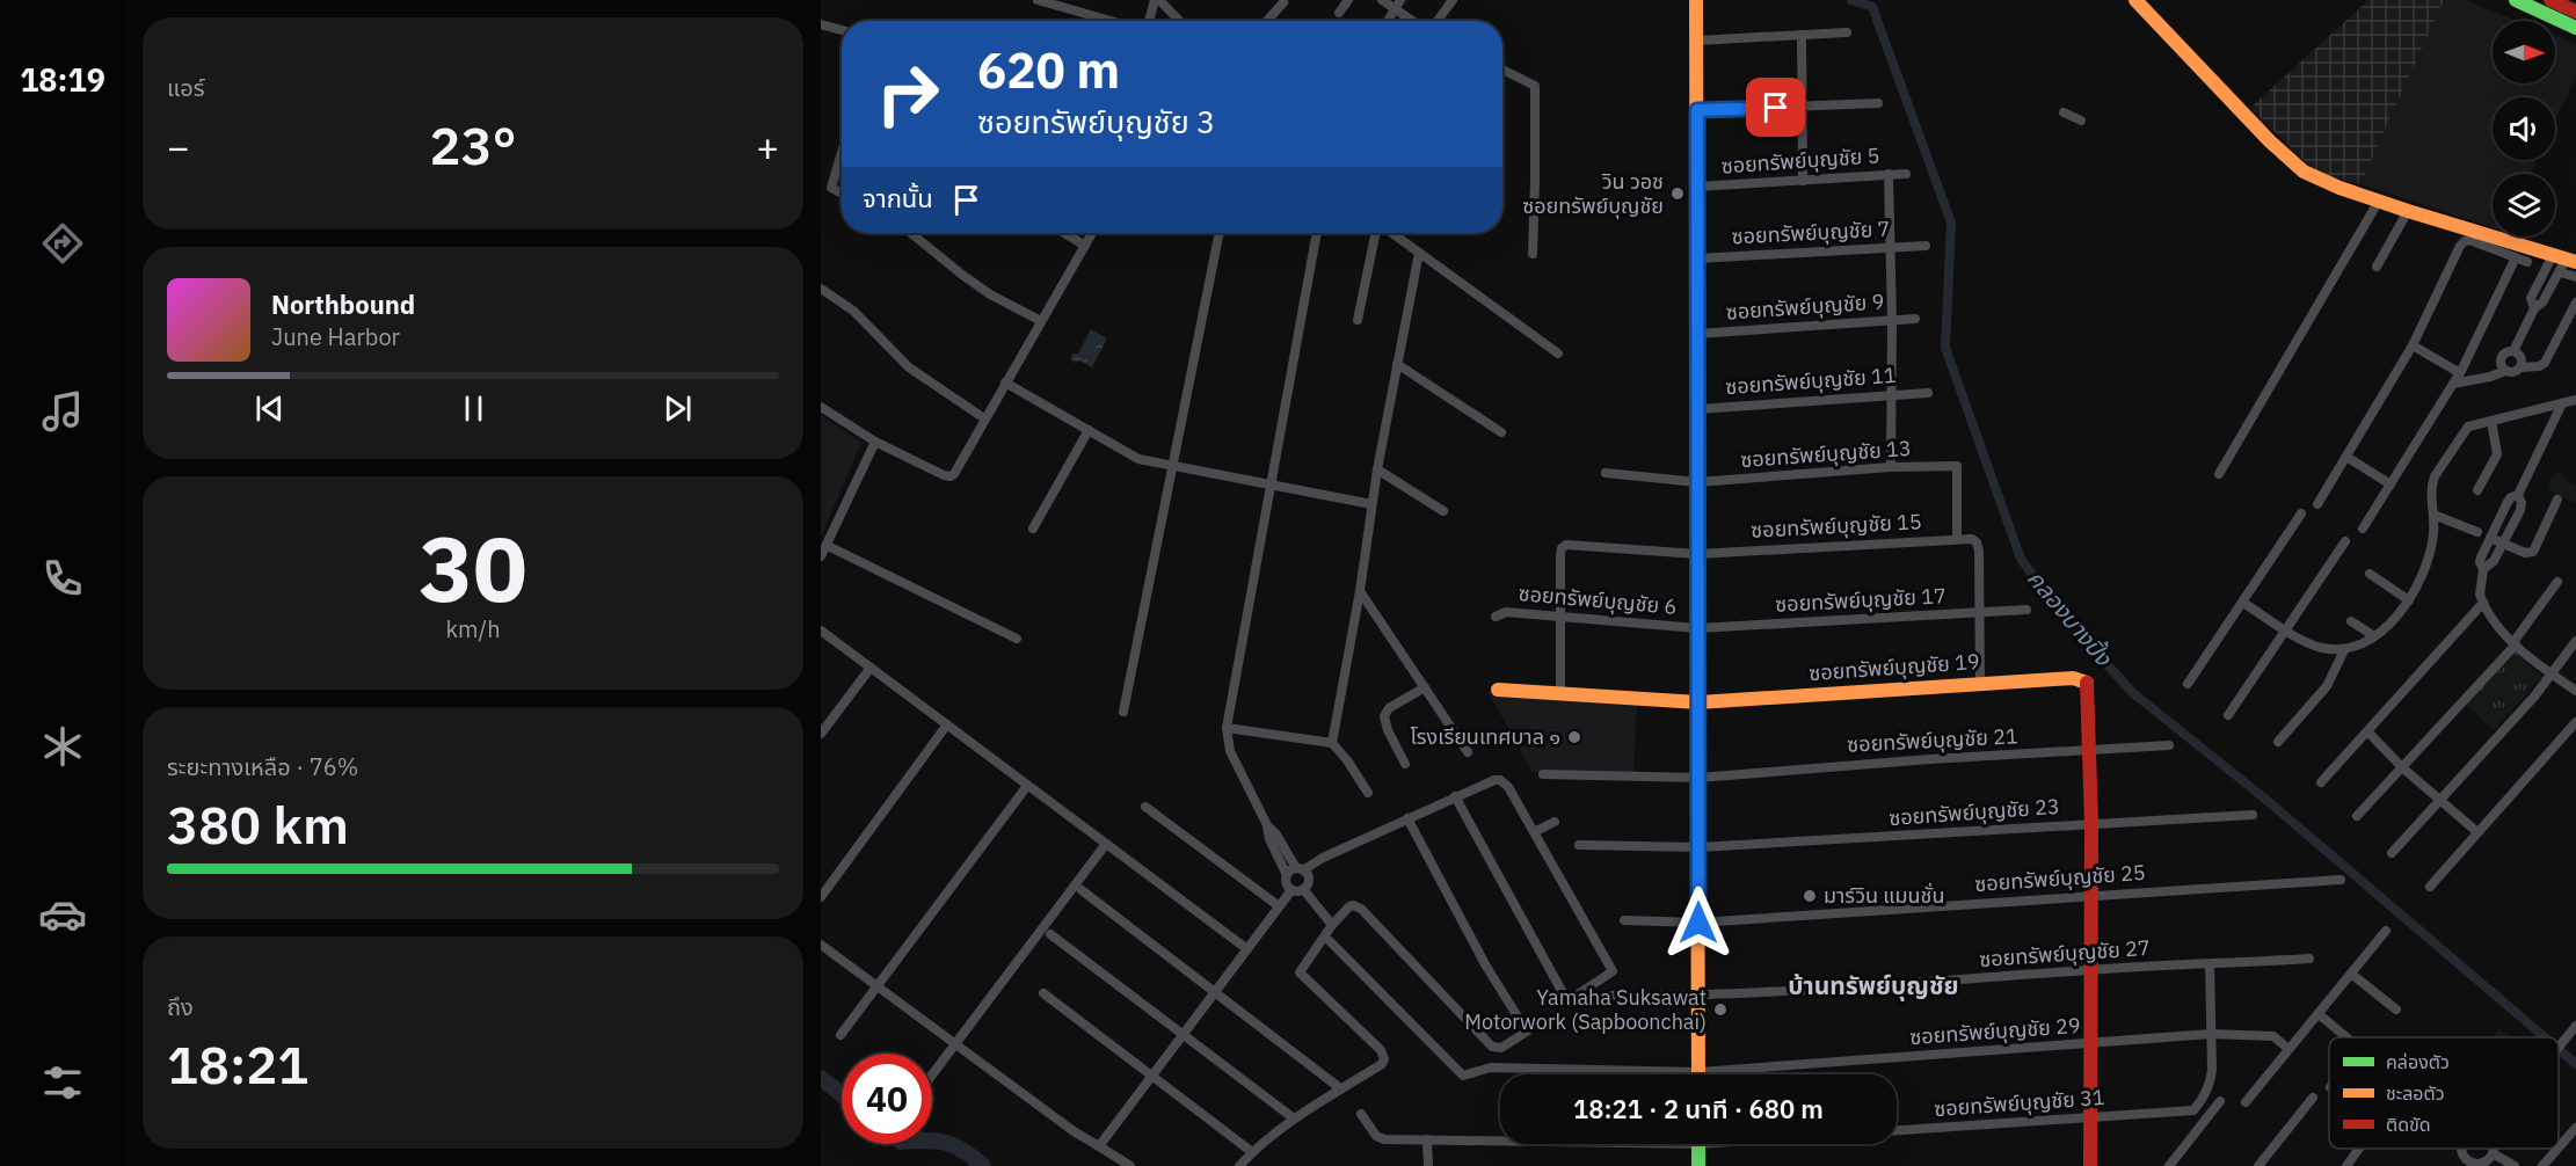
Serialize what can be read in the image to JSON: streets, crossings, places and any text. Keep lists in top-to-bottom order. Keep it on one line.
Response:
{"streets":{"street":["ซอยทรัพย์บุญชัย 5","ซอยทรัพย์บุญชัย 7","ซอยทรัพย์บุญชัย 9","ซอยทรัพย์บุญชัย 11","ซอยทรัพย์บุญชัย 13","ซอยทรัพย์บุญชัย 15","ซอยทรัพย์บุญชัย 6","ซอยทรัพย์บุญชัย 17","ซอยทรัพย์บุญชัย 19","ซอยทรัพย์บุญชัย 21","ซอยทรัพย์บุญชัย 23","ซอยทรัพย์บุญชัย 25","ซอยทรัพย์บุญชัย 27","ซอยทรัพย์บุญชัย 29","ซอยทรัพย์บุญชัย 31"]},"crossings":[["ซอยทรัพย์บุญชัย 13","ซอยทรัพย์บุญชัย 15"],["ซอยทรัพย์บุญชัย 15","ซอยทรัพย์บุญชัย 6"],["ซอยทรัพย์บุญชัย 15","ซอยทรัพย์บุญชัย 17"],["ซอยทรัพย์บุญชัย 6","ซอยทรัพย์บุญชัย 17"],["ซอยทรัพย์บุญชัย 19","ซอยทรัพย์บุญชัย 21"],["ซอยทรัพย์บุญชัย 27","ซอยทรัพย์บุญชัย 31"],["ซอยทรัพย์บุญชัย 29","ซอยทรัพย์บุญชัย 31"]],"districts":["บ้านทรัพย์บุญชัย"],"water":["คลองบางปิ้ง"],"places":["วิน วอช ซอยทรัพย์บุญชัย","โรงเรียนเทศบาล ๑","มาร์วิน แมนชั่น","Yamaha Suksawat Motorwork (Sapboonchai)"],"legend":["คล่องตัว","ชะลอตัว","ติดขัด"],"north":"right","page":{"tabs":"18:19","tile":["แอร์",["30","km/h"],["ระยะทางเหลือ · 76%","380 km"],["ถึง","18:21"]],"turn":["620 m","ซอยทรัพย์บุญชัย 3"],"heat":["−","23°","+"],"then":"จากนั้น","song":["Northbound","June Harbor"],"limit":"40","trip":"18:21 · 2 นาที · 680 m"}}
